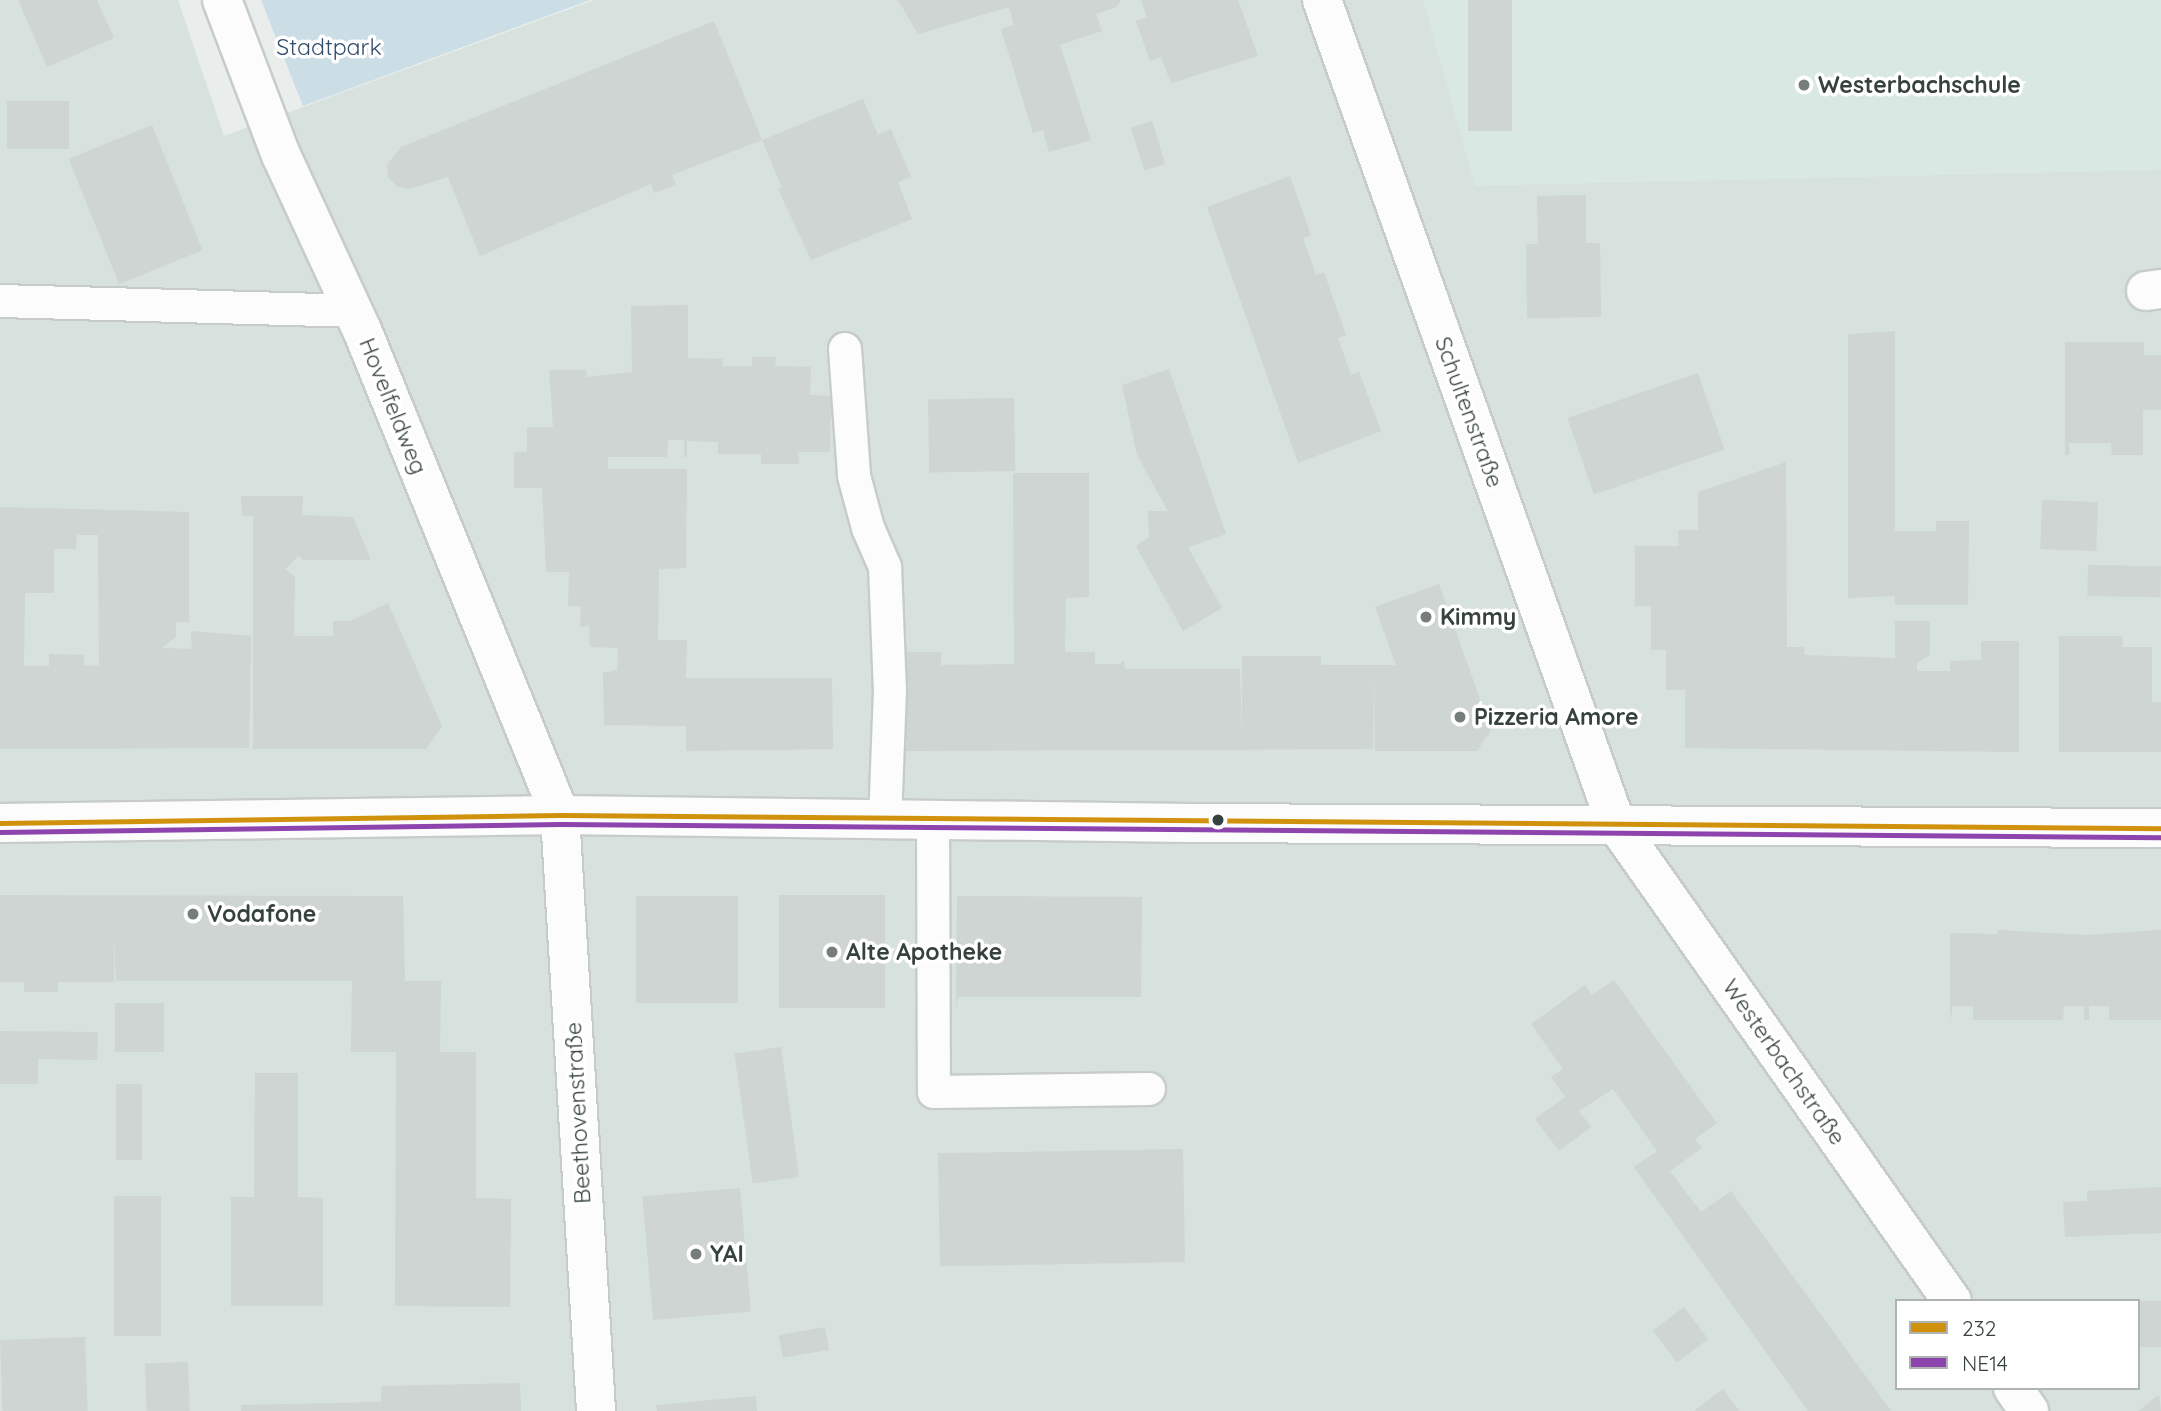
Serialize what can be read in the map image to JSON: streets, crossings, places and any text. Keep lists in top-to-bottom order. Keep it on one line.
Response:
{"streets":{"street":["Hovelfeldweg","Schultenstraße","Westerbachstraße","Beethovenstraße"]},"crossings":[["Hovelfeldweg","Beethovenstraße"],["Schultenstraße","Westerbachstraße"]],"parks":["Stadtpark"],"places":["Westerbachschule","Kimmy","Pizzeria Amore","Vodafone","Alte Apotheke","YAI"],"lines":["transit line 232","transit line NE14"],"legend":["232","NE14"]}
